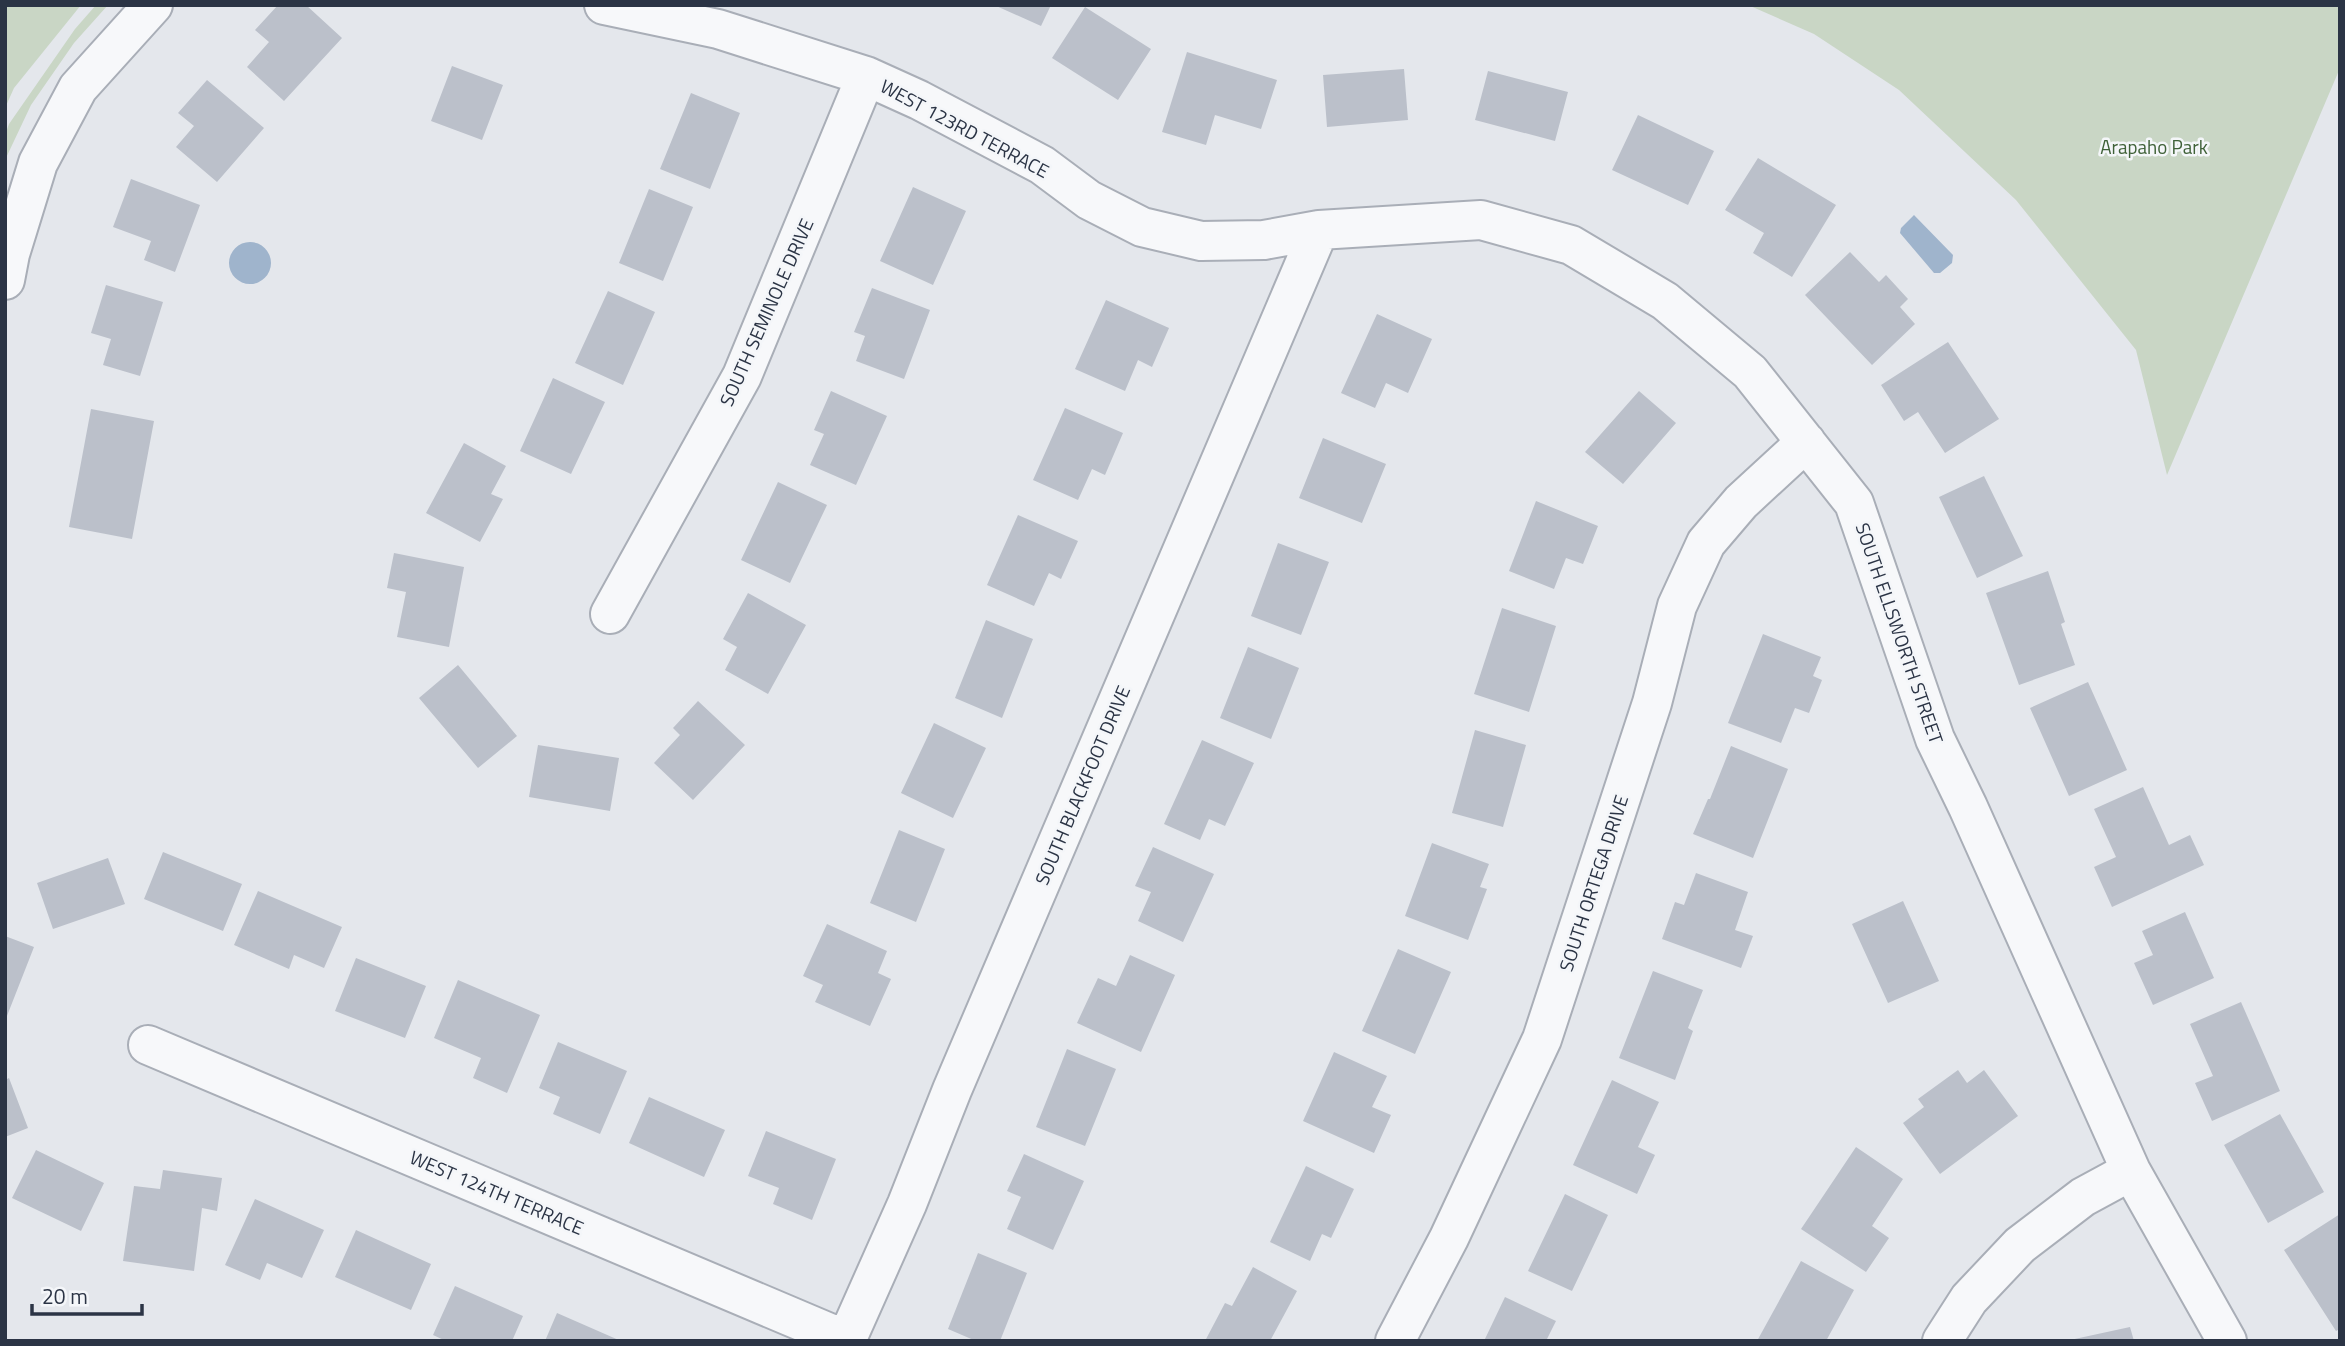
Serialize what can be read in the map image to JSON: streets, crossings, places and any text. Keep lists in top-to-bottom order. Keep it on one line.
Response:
{"streets":{"street":["WEST 123RD TERRACE","SOUTH SEMINOLE DRIVE","SOUTH ELLSWORTH STREET","SOUTH BLACKFOOT DRIVE","SOUTH ORTEGA DRIVE","WEST 124TH TERRACE"]},"crossings":[["WEST 123RD TERRACE","SOUTH SEMINOLE DRIVE"],["WEST 123RD TERRACE","SOUTH ELLSWORTH STREET"],["WEST 123RD TERRACE","SOUTH BLACKFOOT DRIVE"],["SOUTH ELLSWORTH STREET","SOUTH BLACKFOOT DRIVE"],["SOUTH ELLSWORTH STREET","SOUTH ORTEGA DRIVE"],["SOUTH BLACKFOOT DRIVE","WEST 124TH TERRACE"]],"parks":["Arapaho Park"],"scale_bar":"20 m"}
